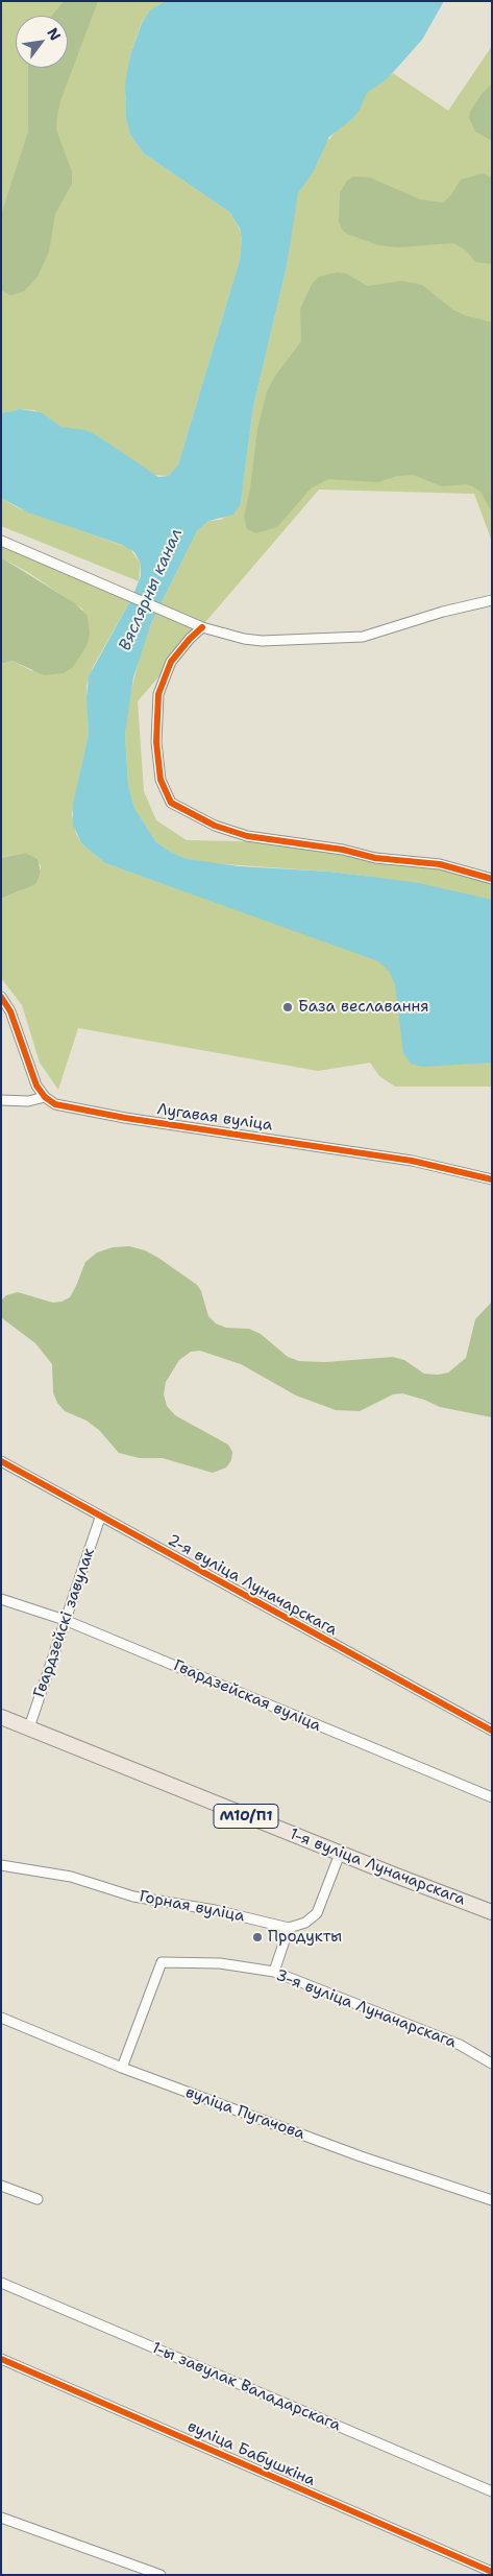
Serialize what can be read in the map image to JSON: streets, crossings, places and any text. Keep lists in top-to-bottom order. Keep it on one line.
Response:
{"streets":{"main road":["М10/П1","1-я вуліца Луначарскага"],"street":["Лугавая вуліца","2-я вуліца Луначарскага","Гвардзейскі завулак","Гвардзейская вуліца","Горная вуліца","3-я вуліца Луначарскага","вуліца Пугачова","1-ы завулак Валадарскага","вуліца Бабушкіна"]},"crossings":[["2-я вуліца Луначарскага","Гвардзейскі завулак"],["Гвардзейскі завулак","Гвардзейская вуліца"],["Гвардзейскі завулак","1-я вуліца Луначарскага"],["3-я вуліца Луначарскага","вуліца Пугачова"]],"water":["Вяслярны канал"],"places":["База веславання","Продукты"],"north":"top right"}
